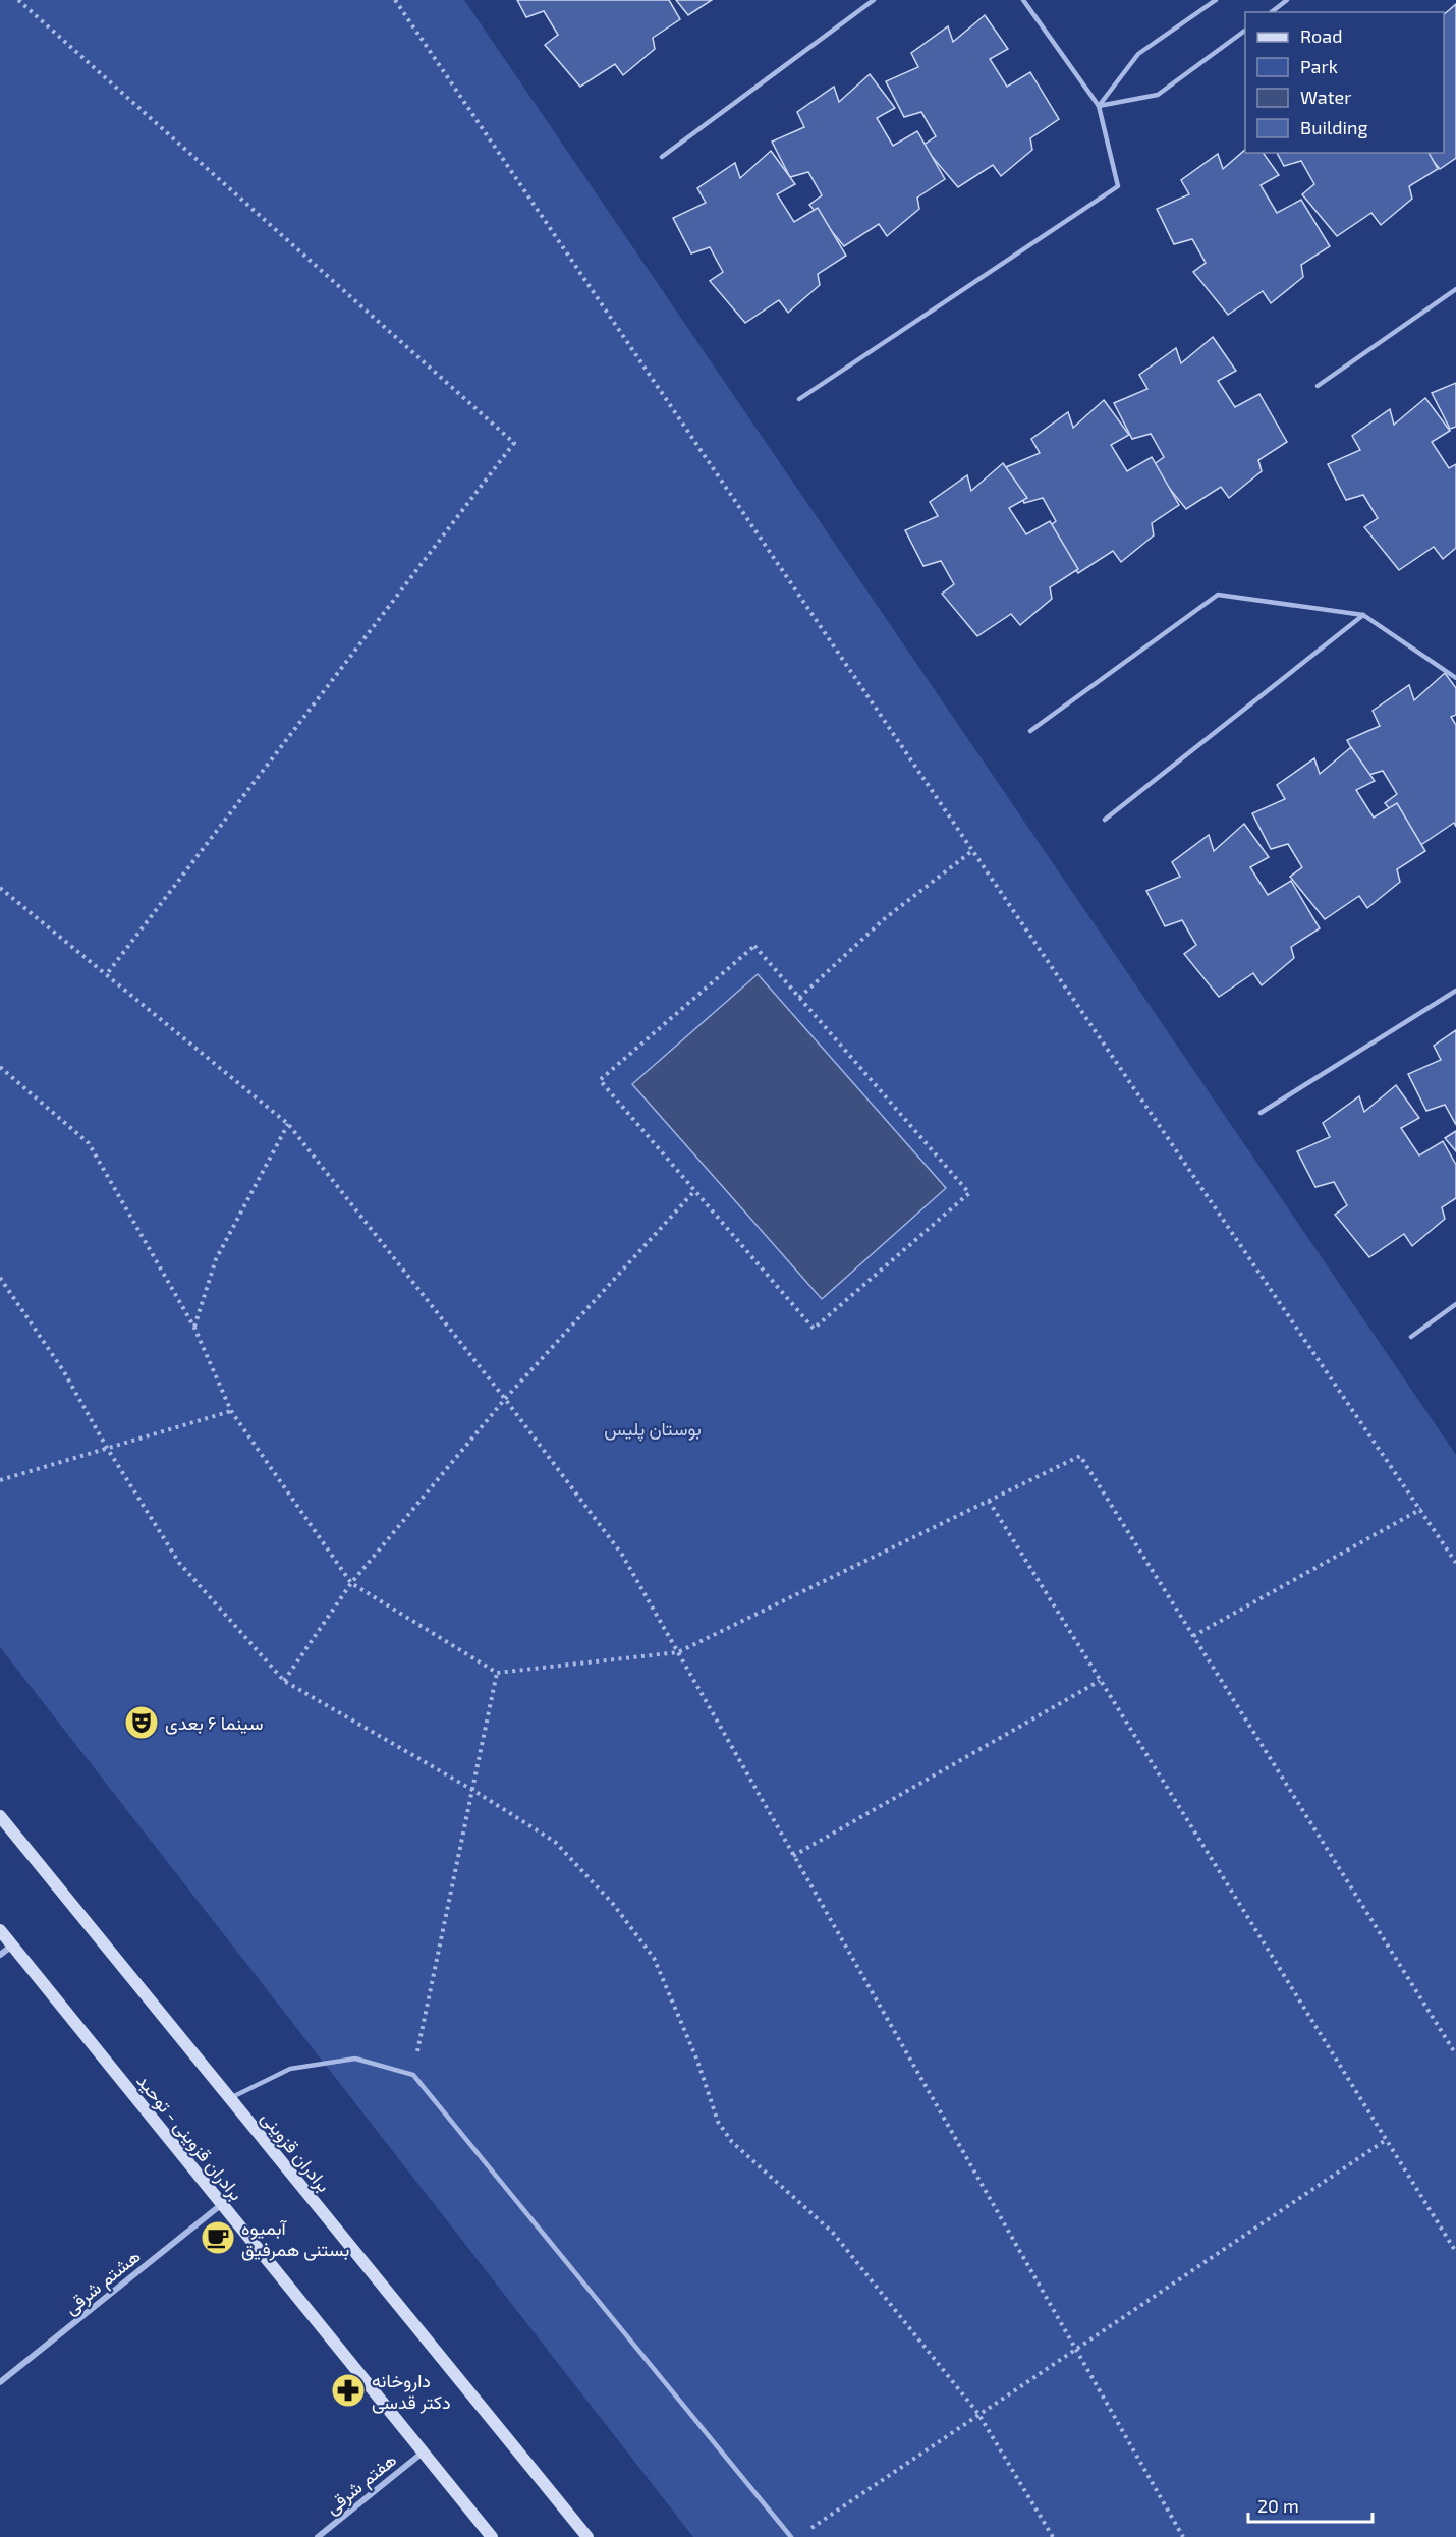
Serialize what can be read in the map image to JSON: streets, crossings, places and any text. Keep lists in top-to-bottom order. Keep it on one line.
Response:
{"streets":{"main road":["برادران قزوینی - توحید","برادران قزوینی"],"street":["هشتم شرقی","هفتم شرقی"]},"crossings":[["برادران قزوینی - توحید","هشتم شرقی"],["برادران قزوینی - توحید","هفتم شرقی"]],"parks":["بوستان پلیس"],"places":{"theatre":["سینما ۶ بعدی"],"cafe":["آبمیوه بستنی همرفیق"],"pharmacy":["داروخانه دکتر قدسی"]},"legend":["Road","Park","Water","Building"],"scale_bar":"20 m"}
